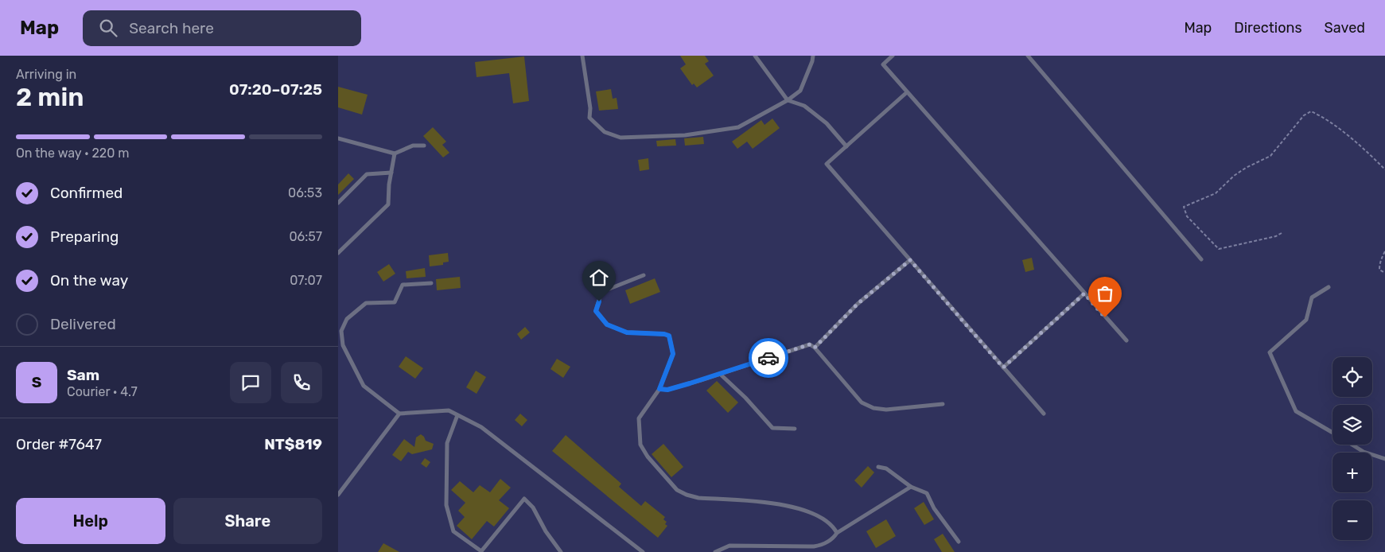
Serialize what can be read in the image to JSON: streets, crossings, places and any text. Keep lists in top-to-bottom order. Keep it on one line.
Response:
{"page":{"header":"Map","search":"Search here","nav":["Map","Directions","Saved"],"heading":["2 min","Arriving in","07:20–07:25"],"panel":["Sam","Courier · 4.7","Order #7647","NT$819"],"bar":"On the way · 220 m","list":[["Confirmed","06:53"],["Preparing","06:57"],["On the way","07:07"],"Delivered"],"map_buttons":["+","−"],"round":"S","buttons":["Help","Share"]}}
